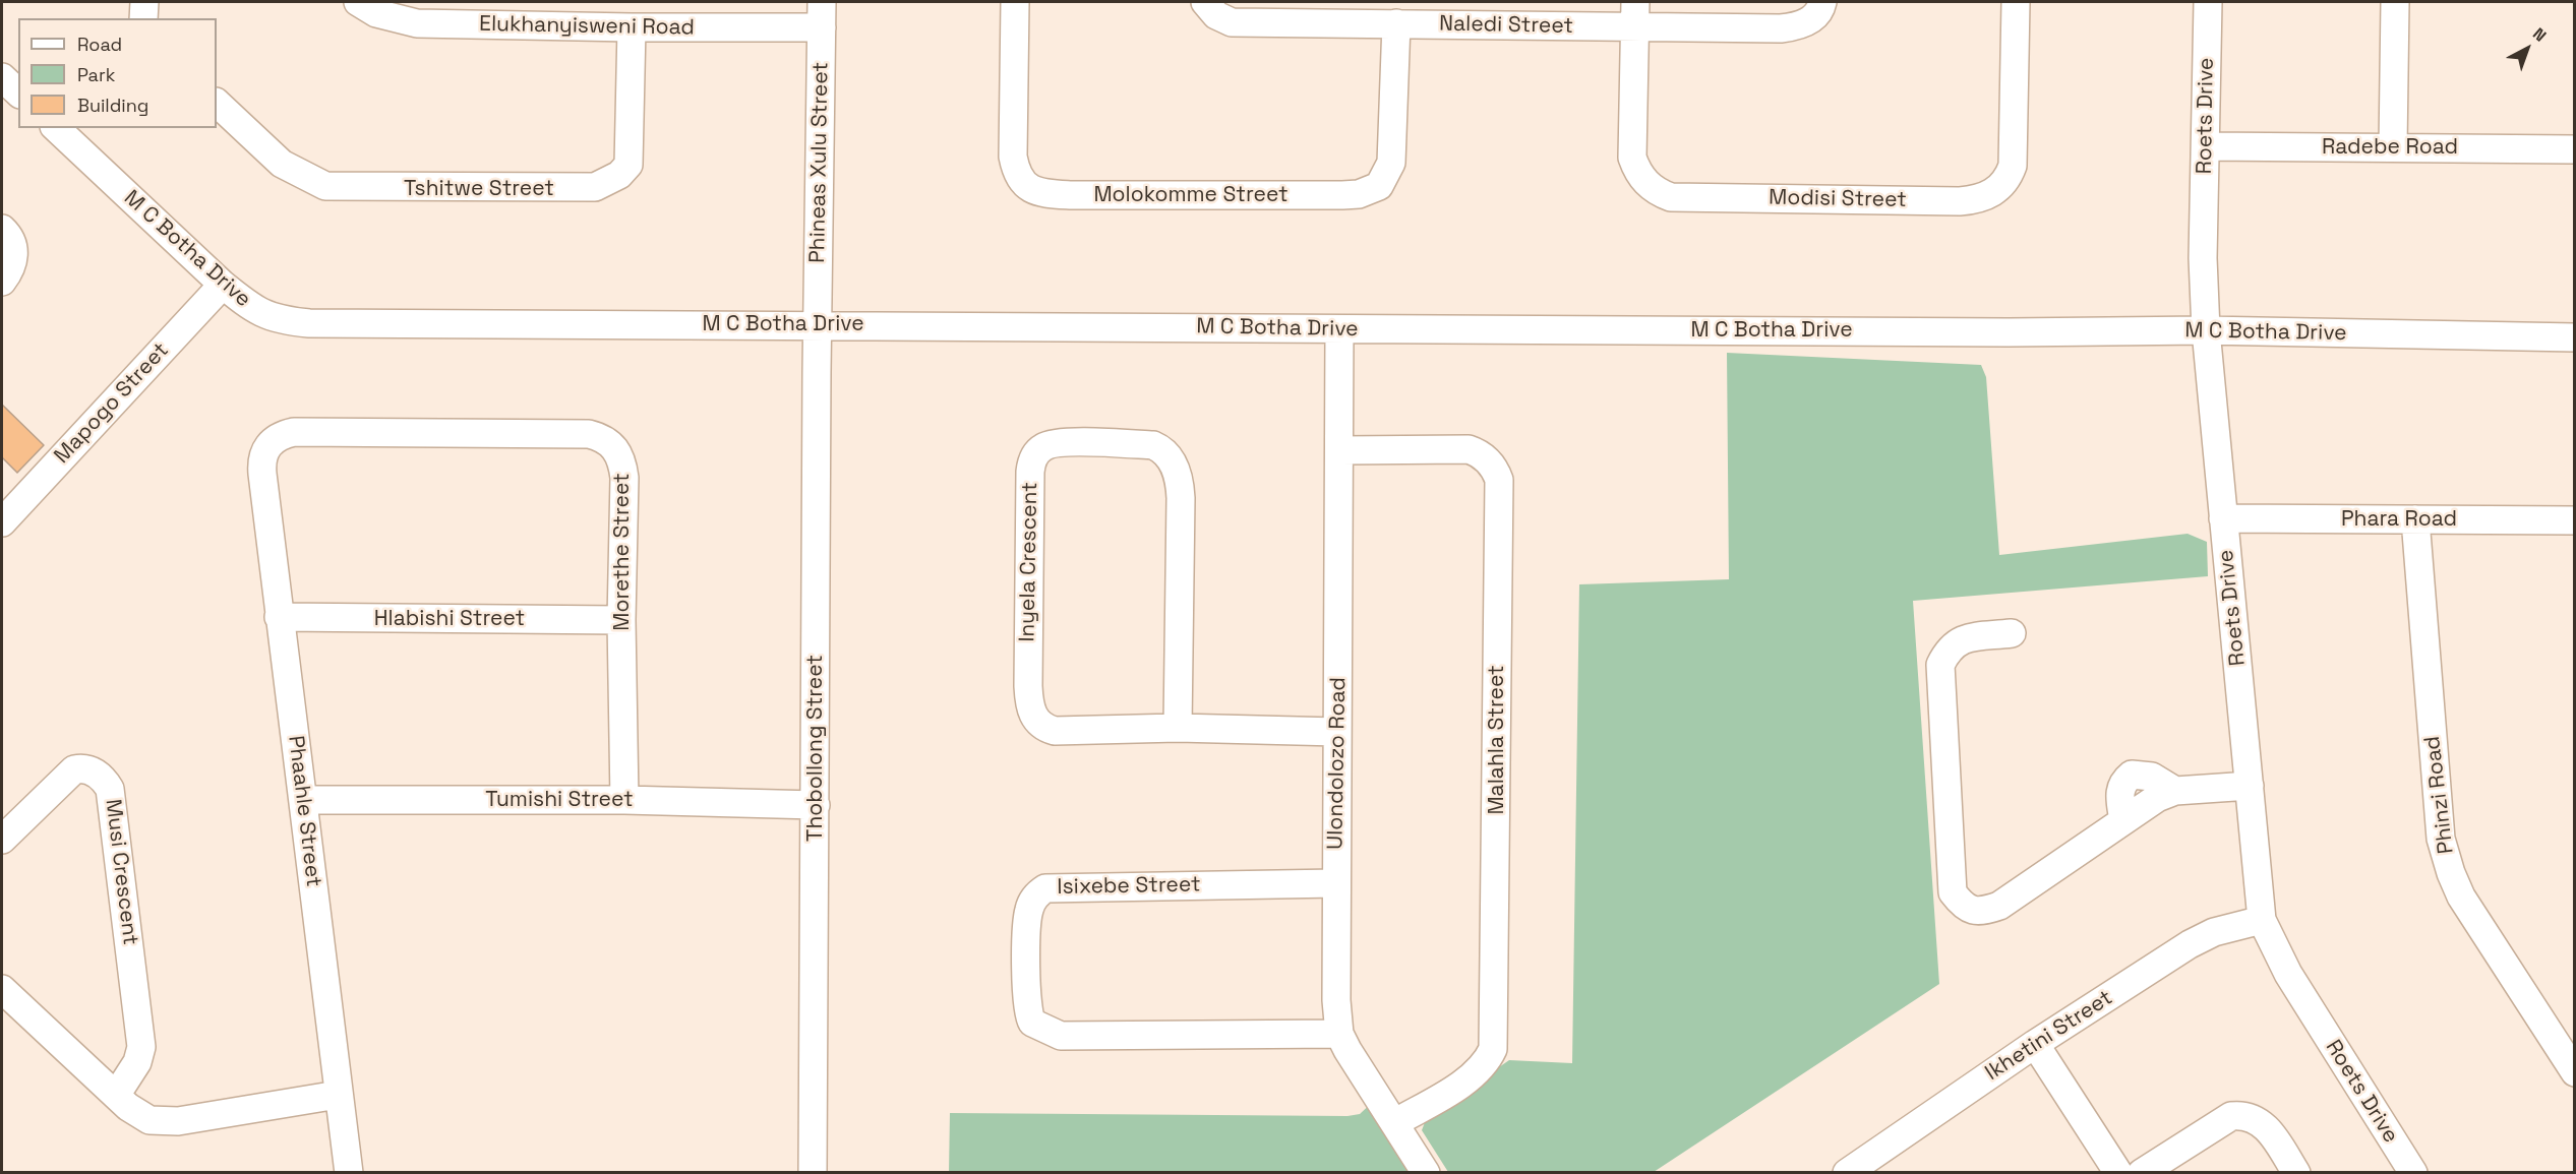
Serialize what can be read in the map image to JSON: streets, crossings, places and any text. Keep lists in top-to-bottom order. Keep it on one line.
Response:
{"streets":{"street":["Naledi Street","Elukhanyisweni Road","Roets Drive","Radebe Road","Phineas Xulu Street","Tshitwe Street","Molokomme Street","Modisi Street","M C Botha Drive","Mapogo Street","Phara Road","Morethe Street","Inyela Crescent","Hlabishi Street","Malahla Street","Thobollong Street","Ulondolozo Road","Phinzi Road","Tumishi Street","Phaahle Street","Musi Crescent","Isixebe Street","Ikhetini Street"]},"crossings":[["Naledi Street","Molokomme Street"],["Naledi Street","Modisi Street"],["Elukhanyisweni Road","Phineas Xulu Street"],["Elukhanyisweni Road","Tshitwe Street"],["Roets Drive","Radebe Road"],["Roets Drive","M C Botha Drive"],["Roets Drive","Phara Road"],["Roets Drive","Ikhetini Street"],["Phineas Xulu Street","M C Botha Drive"],["Phineas Xulu Street","Thobollong Street"],["M C Botha Drive","Mapogo Street"],["M C Botha Drive","Thobollong Street"],["M C Botha Drive","Ulondolozo Road"],["Phara Road","Phinzi Road"],["Morethe Street","Hlabishi Street"],["Morethe Street","Tumishi Street"],["Morethe Street","Phaahle Street"],["Inyela Crescent","Ulondolozo Road"],["Hlabishi Street","Phaahle Street"],["Malahla Street","Ulondolozo Road"],["Thobollong Street","Tumishi Street"],["Ulondolozo Road","Isixebe Street"],["Tumishi Street","Phaahle Street"]],"legend":["Road","Park","Building"],"north":"top right"}
